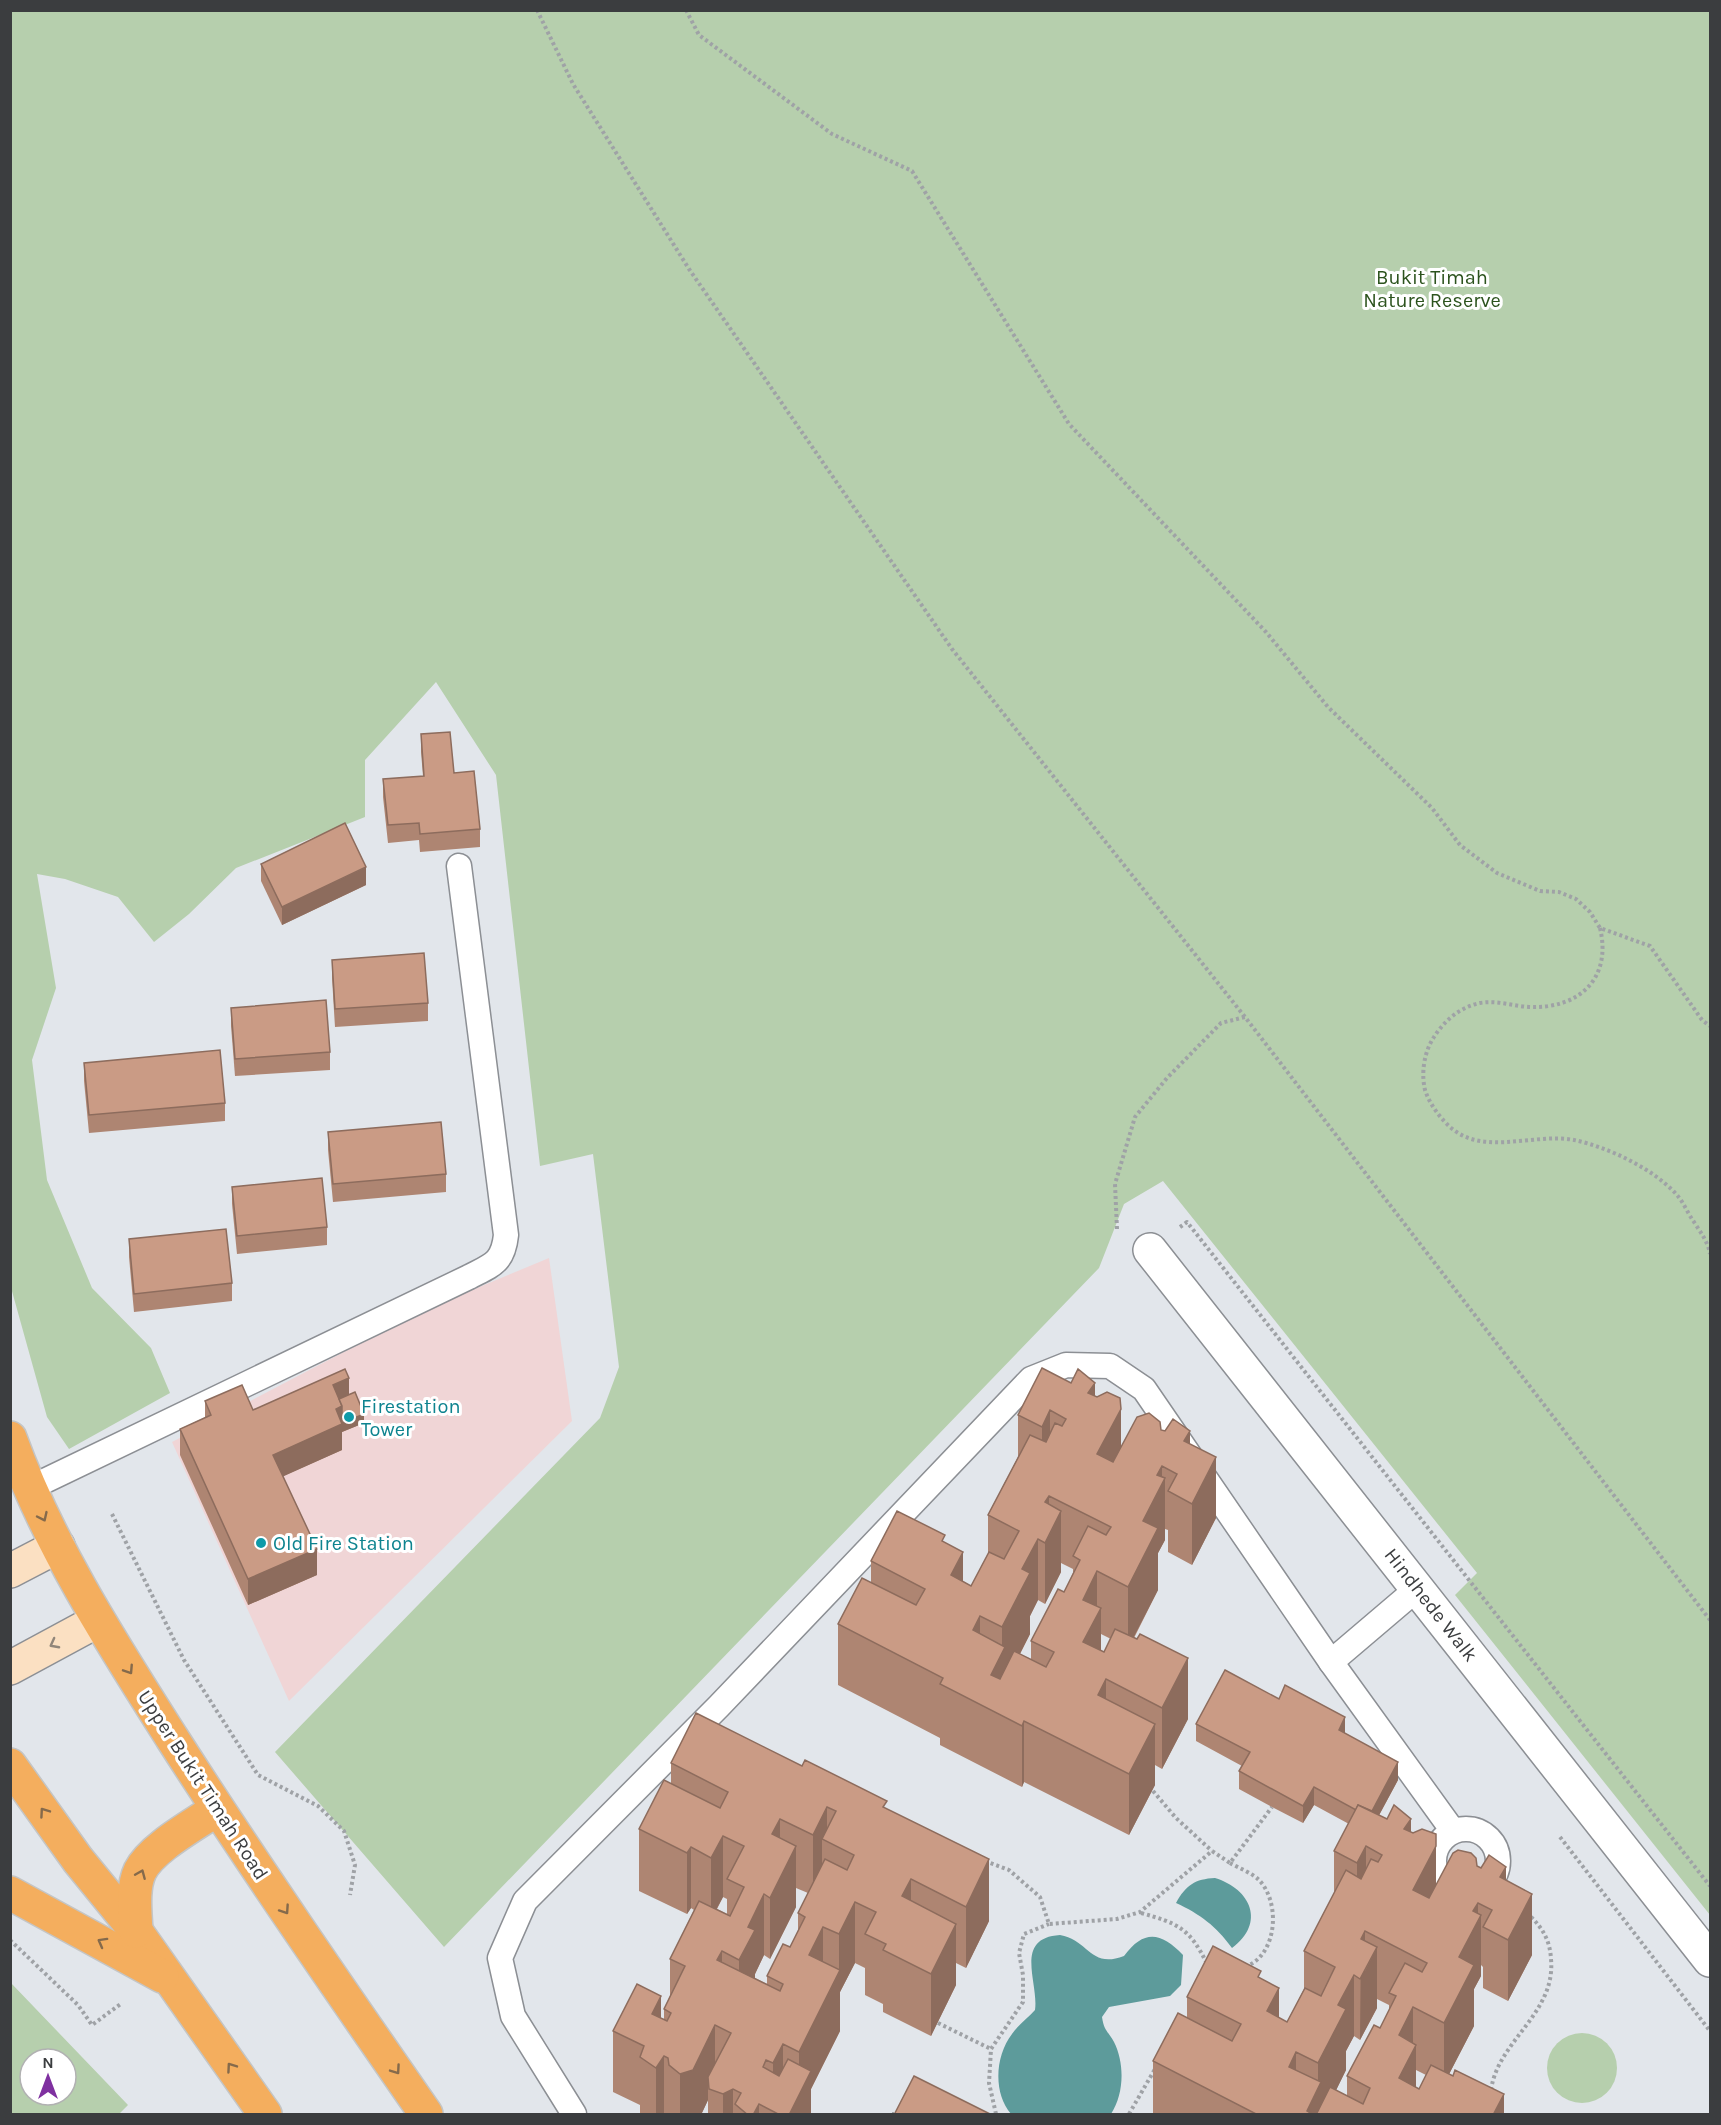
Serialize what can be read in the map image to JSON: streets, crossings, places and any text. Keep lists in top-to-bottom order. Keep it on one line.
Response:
{"streets":{"highway":["Upper Bukit Timah Road"],"street":["Hindhede Walk"]},"parks":["Bukit Timah Nature Reserve"],"places":["Firestation Tower","Old Fire Station"],"north":"top"}
